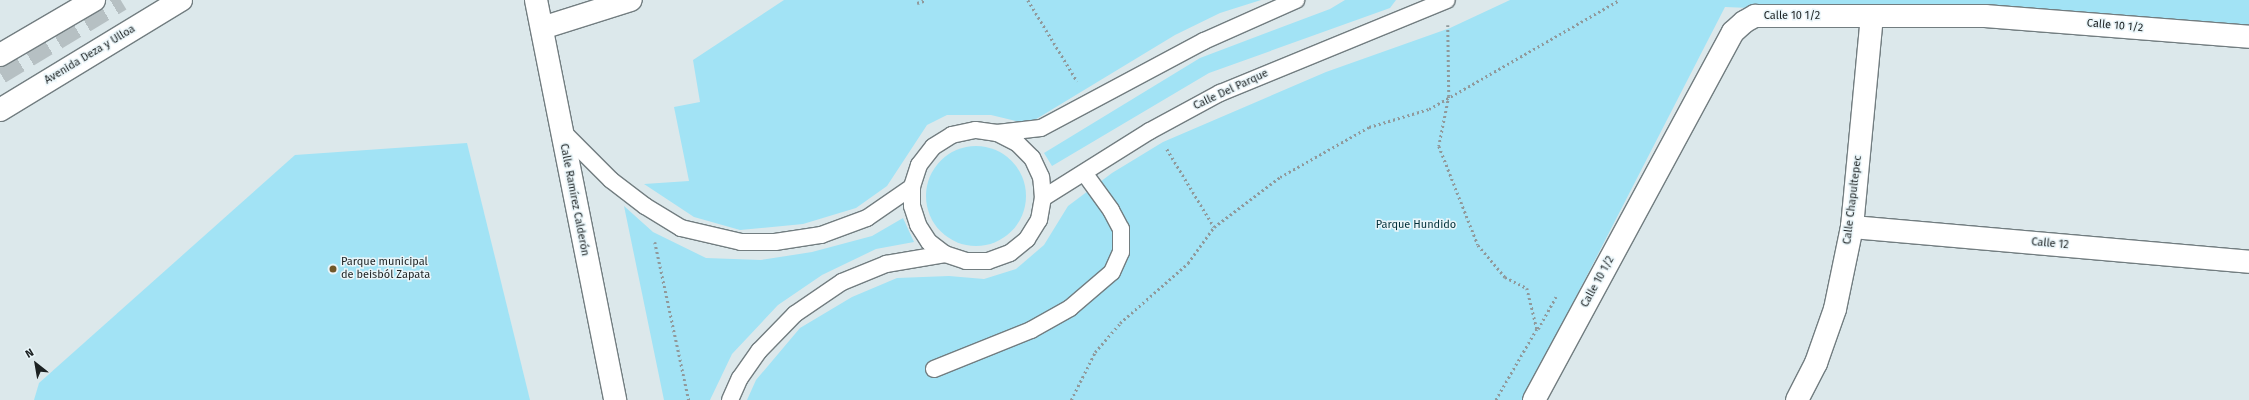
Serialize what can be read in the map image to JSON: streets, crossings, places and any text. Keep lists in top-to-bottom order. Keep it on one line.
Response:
{"streets":{"street":["Calle 10 1/2","Avenida Deza y Ulloa","Calle Ramírez Calderón","Calle Chapultepec","Calle 12"],"lane":["Calle Del Parque"]},"crossings":[["Calle 10 1/2","Calle Chapultepec"],["Calle Chapultepec","Calle 12"]],"parks":["Parque Hundido"],"places":["Parque municipal de beisból Zapata"],"north":"top left"}
